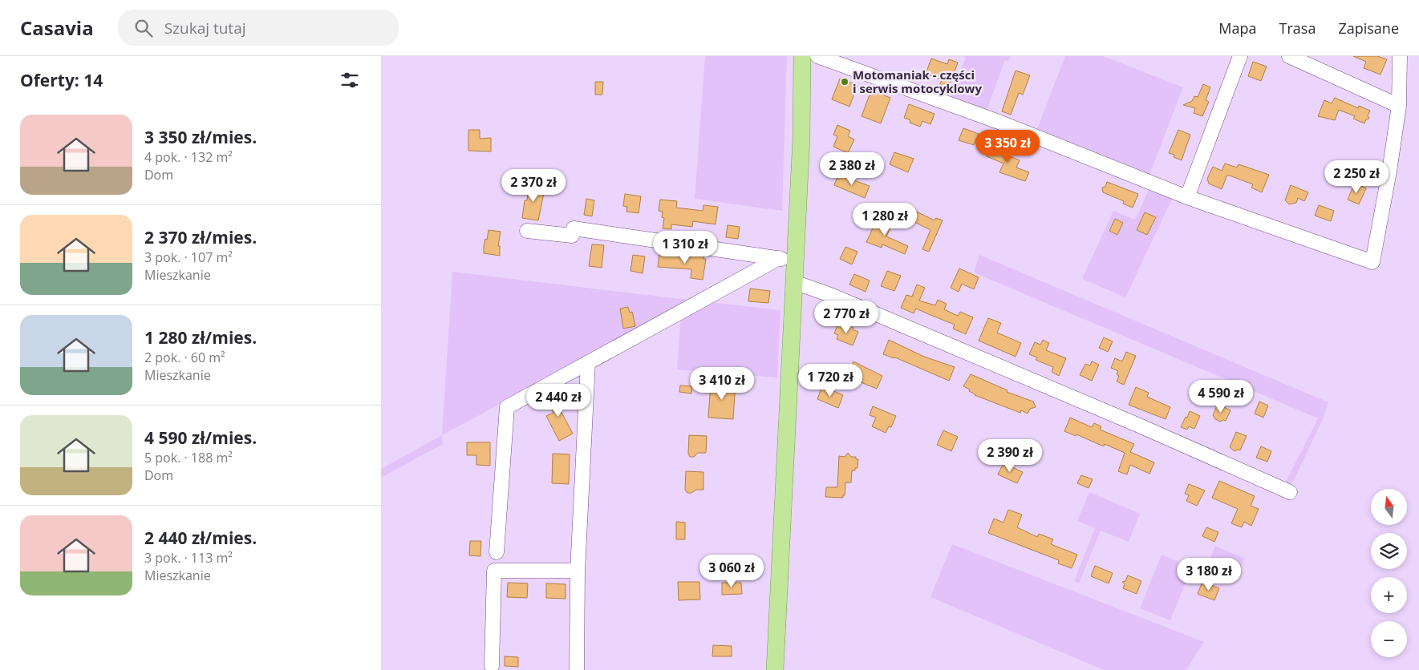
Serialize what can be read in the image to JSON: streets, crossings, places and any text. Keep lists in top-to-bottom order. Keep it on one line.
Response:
{"places":["Motomaniak - części i serwis motocyklowy"],"north":"top","page":{"header":"Casavia","search":"Szukaj tutaj","nav":["Mapa","Trasa","Zapisane"],"heading":"Oferty: 14","list":[{"name":"3 350 zł/mies.","note":"4 pok. · 132 m² · Dom"},{"name":"2 370 zł/mies.","note":"3 pok. · 107 m² · Mieszkanie"},{"name":"1 280 zł/mies.","note":"2 pok. · 60 m² · Mieszkanie"},{"name":"4 590 zł/mies.","note":"5 pok. · 188 m² · Dom"},{"name":"2 440 zł/mies.","note":"3 pok. · 113 m² · Mieszkanie"}],"price":["3 350 zł","2 380 zł","2 250 zł","2 370 zł","1 280 zł","1 310 zł","2 770 zł","1 720 zł","3 410 zł","4 590 zł","2 440 zł","2 390 zł","3 060 zł","3 180 zł"],"map_buttons":["+","−"]}}
